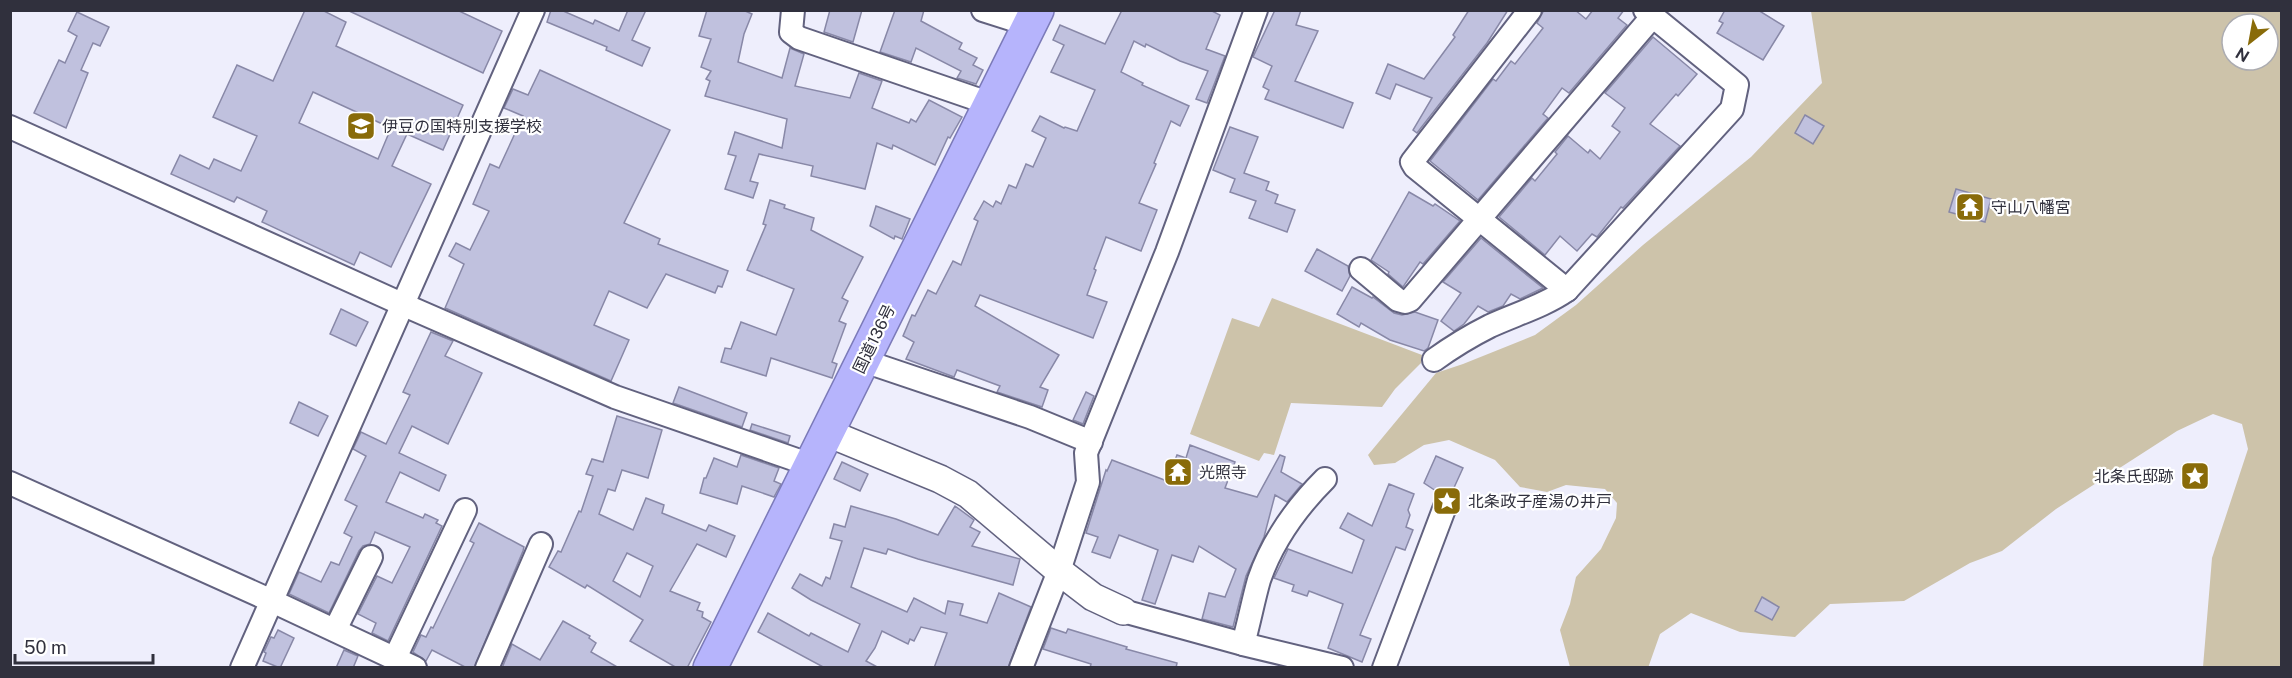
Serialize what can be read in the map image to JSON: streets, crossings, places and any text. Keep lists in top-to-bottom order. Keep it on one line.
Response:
{"streets":{"highway":["国道136号"]},"places":{"school or university":["伊豆の国特別支援学校"],"temple":["守山八幡宮","光照寺"],"place":["北条氏邸跡","北条政子産湯の井戸"]},"scale_bar":"50 m","north":"bottom left"}
